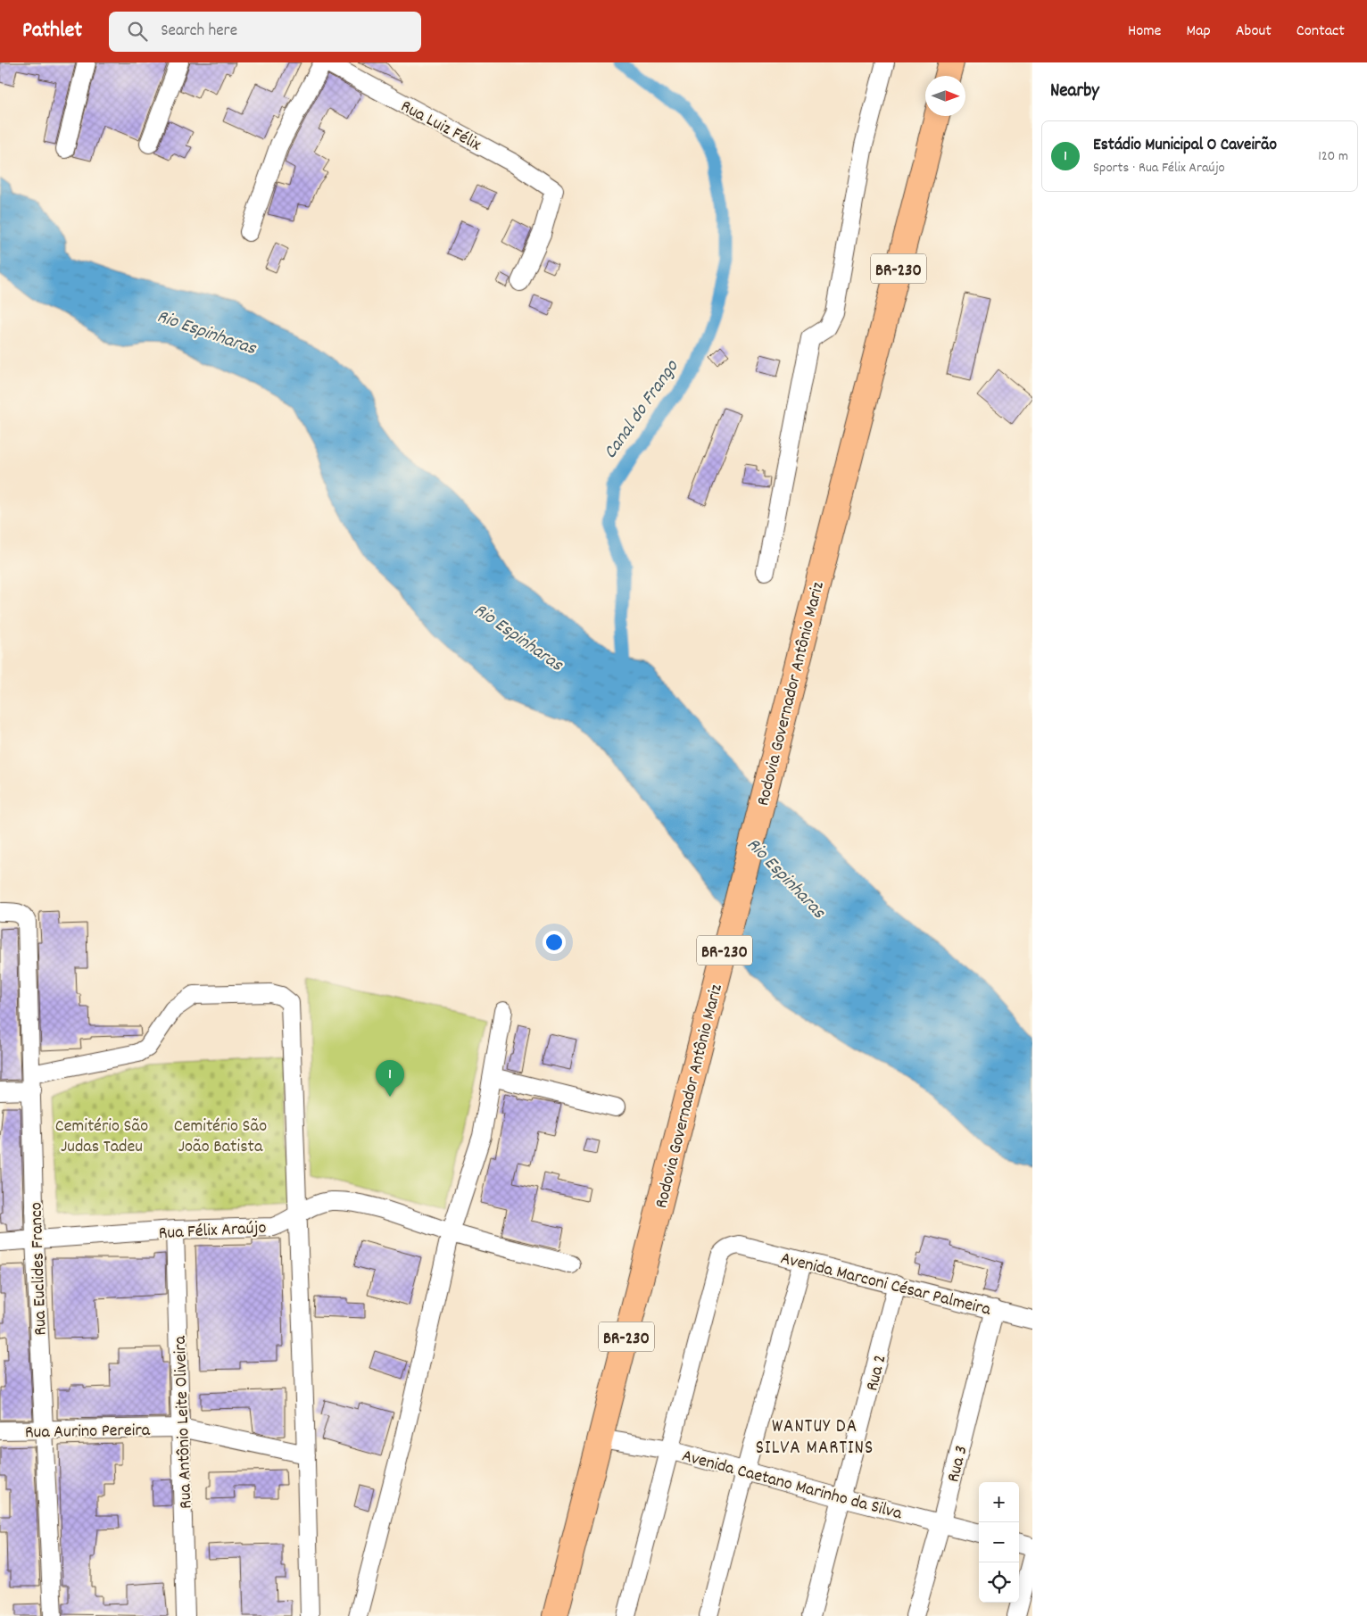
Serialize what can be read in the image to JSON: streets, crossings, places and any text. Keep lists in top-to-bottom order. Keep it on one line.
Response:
{"streets":{"highway":["BR-230","Rodovia Governador Antônio Mariz"],"street":["Rua Luiz Félix","Rua Félix Araújo","Rua Euclides Franco","Avenida Marconi César Palmeira","Rua 2","Rua Antônio Leite Oliveira","Rua Aurino Pereira","Rua 3","Avenida Caetano Marinho da Silva"]},"crossings":[["Rodovia Governador Antônio Mariz","Avenida Caetano Marinho da Silva"],["Rua Félix Araújo","Rua Euclides Franco"],["Rua Félix Araújo","Rua Antônio Leite Oliveira"],["Rua Euclides Franco","Rua Aurino Pereira"],["Avenida Marconi César Palmeira","Rua 2"],["Avenida Marconi César Palmeira","Rua 3"],["Avenida Marconi César Palmeira","Avenida Caetano Marinho da Silva"],["Rua 2","Avenida Caetano Marinho da Silva"],["Rua Antônio Leite Oliveira","Rua Aurino Pereira"],["Rua 3","Avenida Caetano Marinho da Silva"]],"districts":["WANTUY DA SILVA MARTINS"],"water":["Rio Espinharas","Canal do Frango"],"parks":["Cemitério São Judas Tadeu","Cemitério São João Batista"],"north":"right","page":{"header":"Pathlet","search":"Search here","nav":["Home","Map","About","Contact"],"heading":"Nearby","list":[{"mark":"1","name":"Estádio Municipal O Caveirão","note":"Sports · Rua Félix Araújo","value":"120 m"}],"pins":"1","map_buttons":["+","−"]}}
